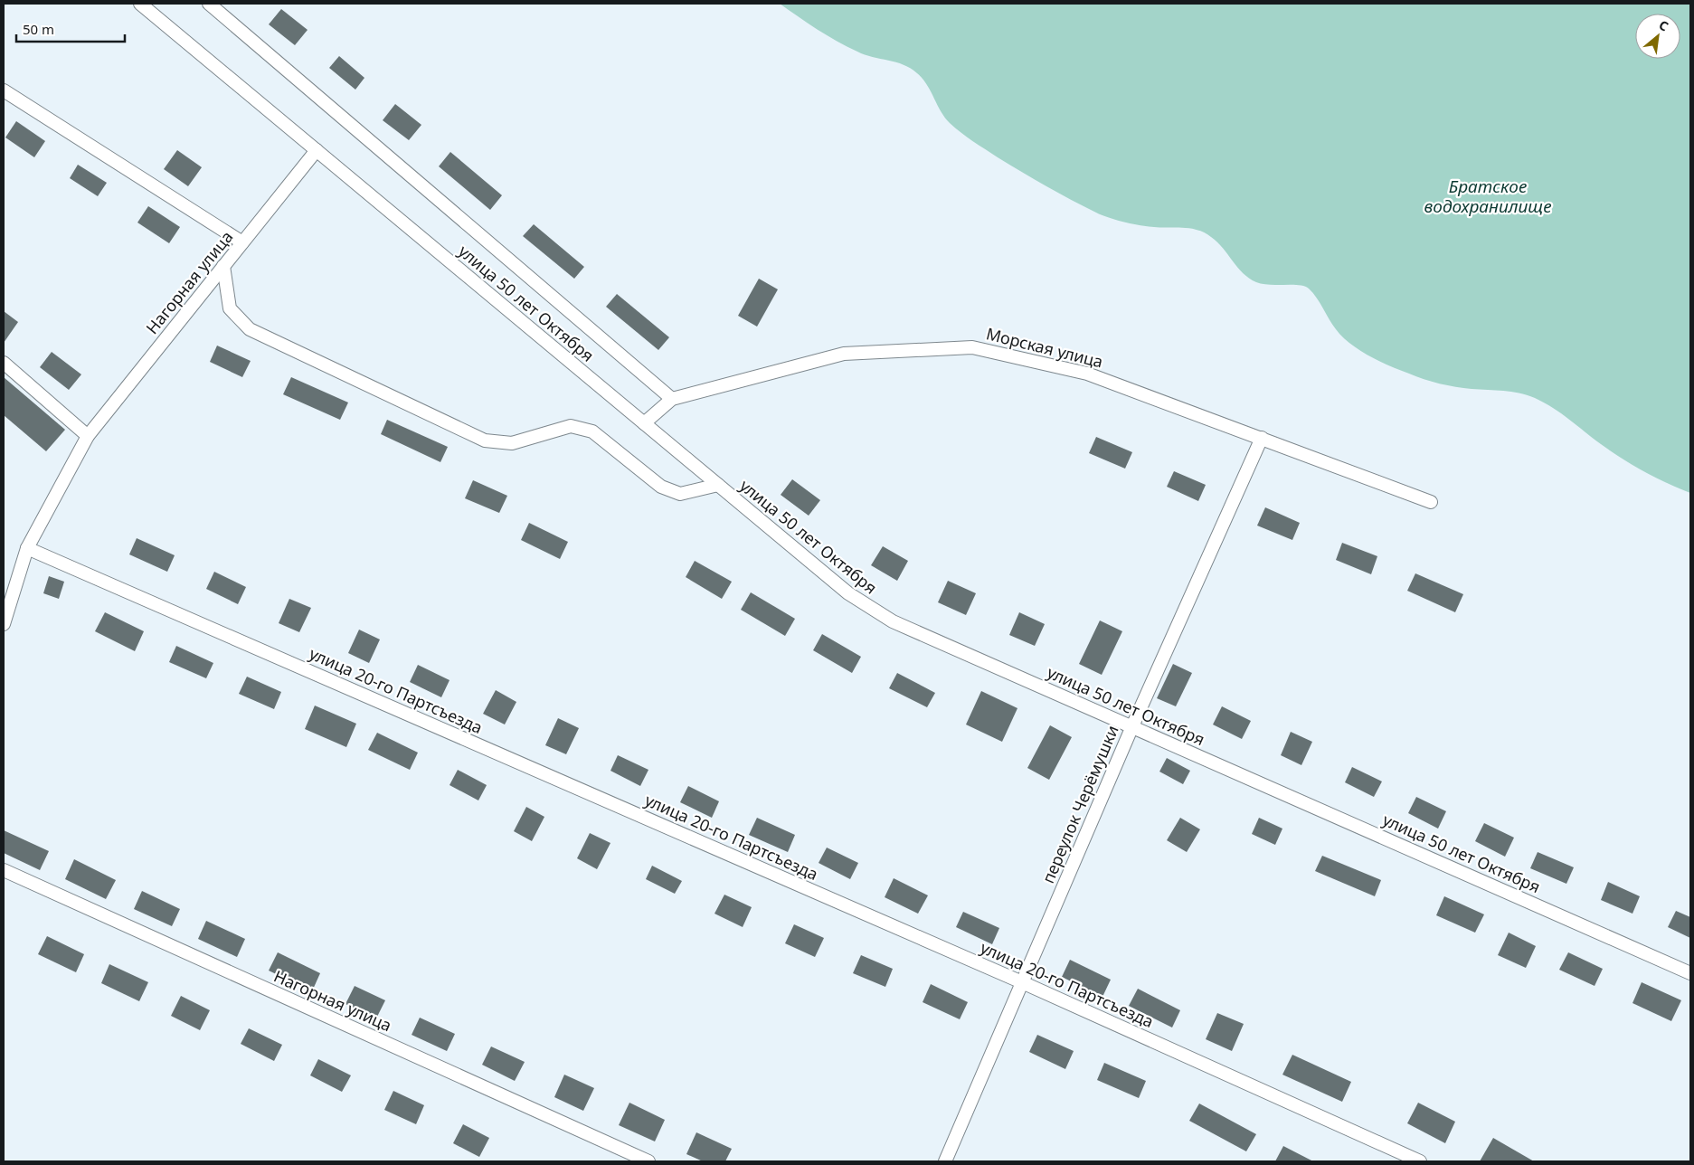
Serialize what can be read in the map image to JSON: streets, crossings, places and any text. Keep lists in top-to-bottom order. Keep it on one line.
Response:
{"streets":{"street":["Нагорная улица","улица 50 лет Октября","Морская улица","улица 20-го Партсъезда","переулок Черёмушки"]},"crossings":[["Нагорная улица","улица 50 лет Октября"],["Нагорная улица","улица 20-го Партсъезда"],["улица 50 лет Октября","Морская улица"],["улица 50 лет Октября","переулок Черёмушки"],["Морская улица","переулок Черёмушки"],["улица 20-го Партсъезда","переулок Черёмушки"]],"water":["Братское водохранилище"],"scale_bar":"50 m","north":"top right"}
